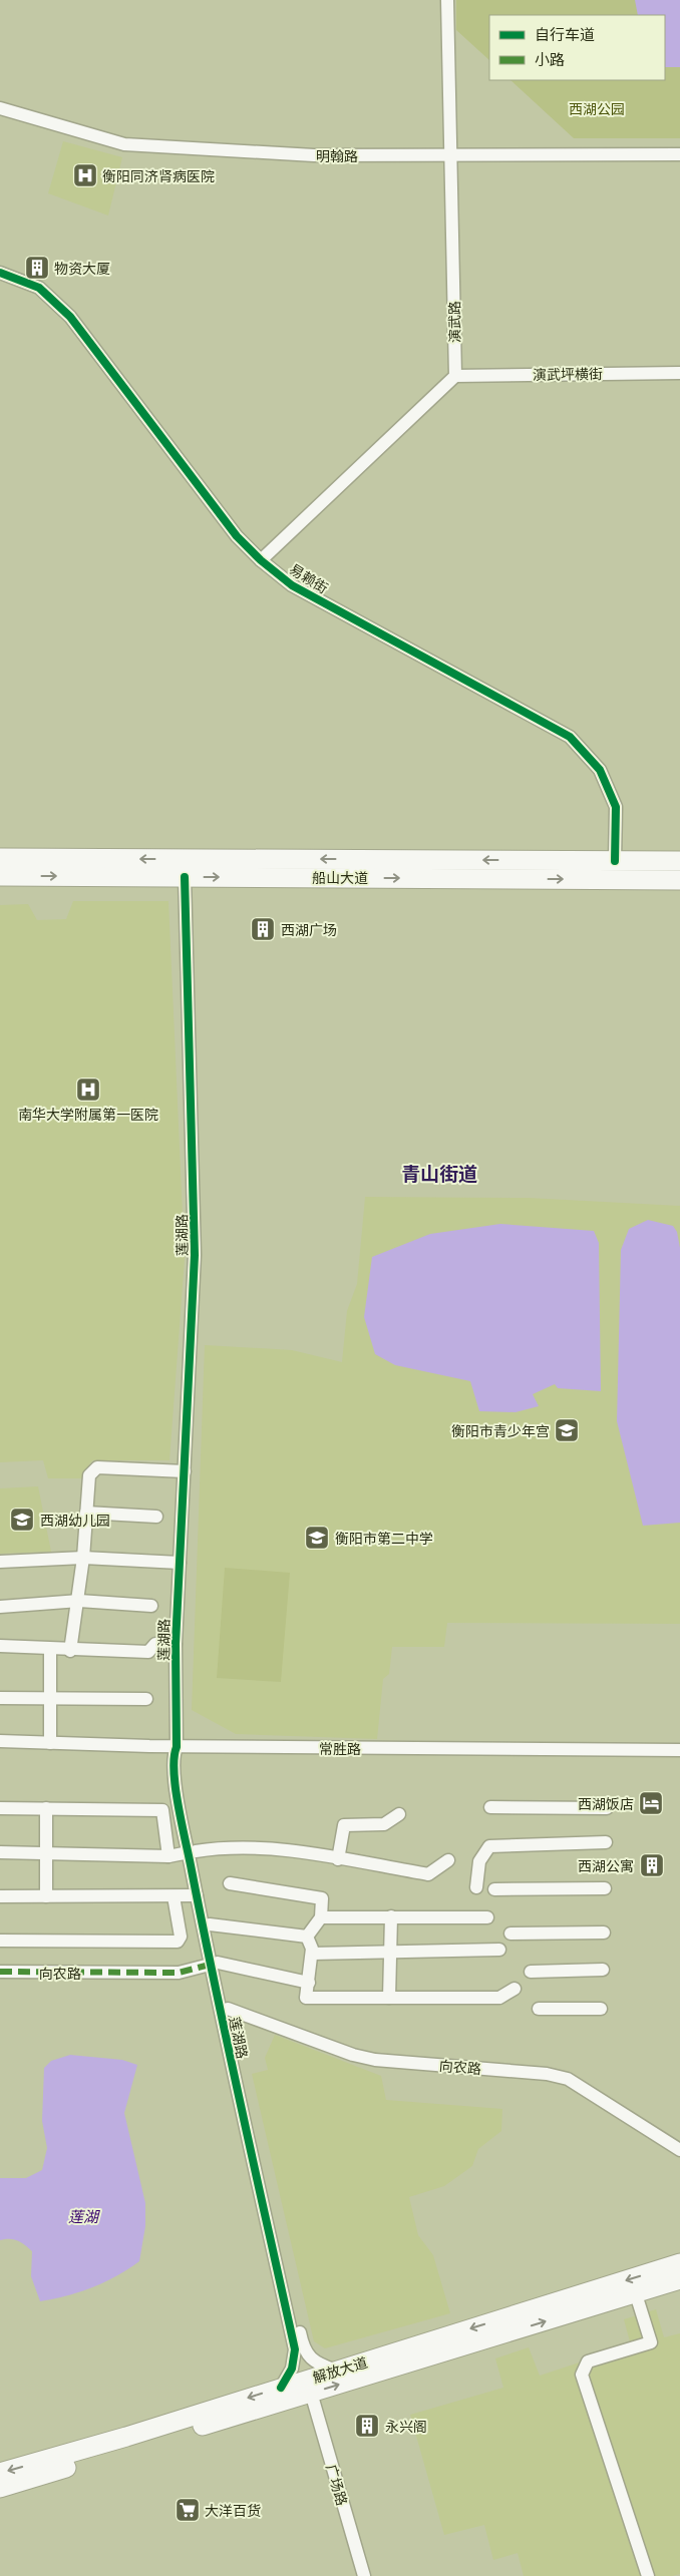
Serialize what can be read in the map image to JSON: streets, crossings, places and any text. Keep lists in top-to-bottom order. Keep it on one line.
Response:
{"streets":{"highway":["船山大道","解放大道"],"street":["明翰路","演武路","演武坪横街","易赖街","莲湖路","常胜路","向农路","广场路"]},"crossings":[["明翰路","演武路"],["演武路","演武坪横街"],["易赖街","船山大道"],["船山大道","莲湖路"],["莲湖路","常胜路"],["莲湖路","向农路"],["莲湖路","解放大道"],["解放大道","广场路"]],"districts":["青山街道"],"water":["莲湖"],"parks":["西湖公园"],"places":{"hospital":["衡阳同济肾病医院","南华大学附属第一医院"],"building":["物资大厦","西湖广场","西湖公寓","永兴阁"],"school or university":["衡阳市青少年宫","西湖幼儿园","衡阳市第二中学"],"hotel":["西湖饭店"],"supermarket":["大洋百货"]},"legend":["自行车道","小路"]}
